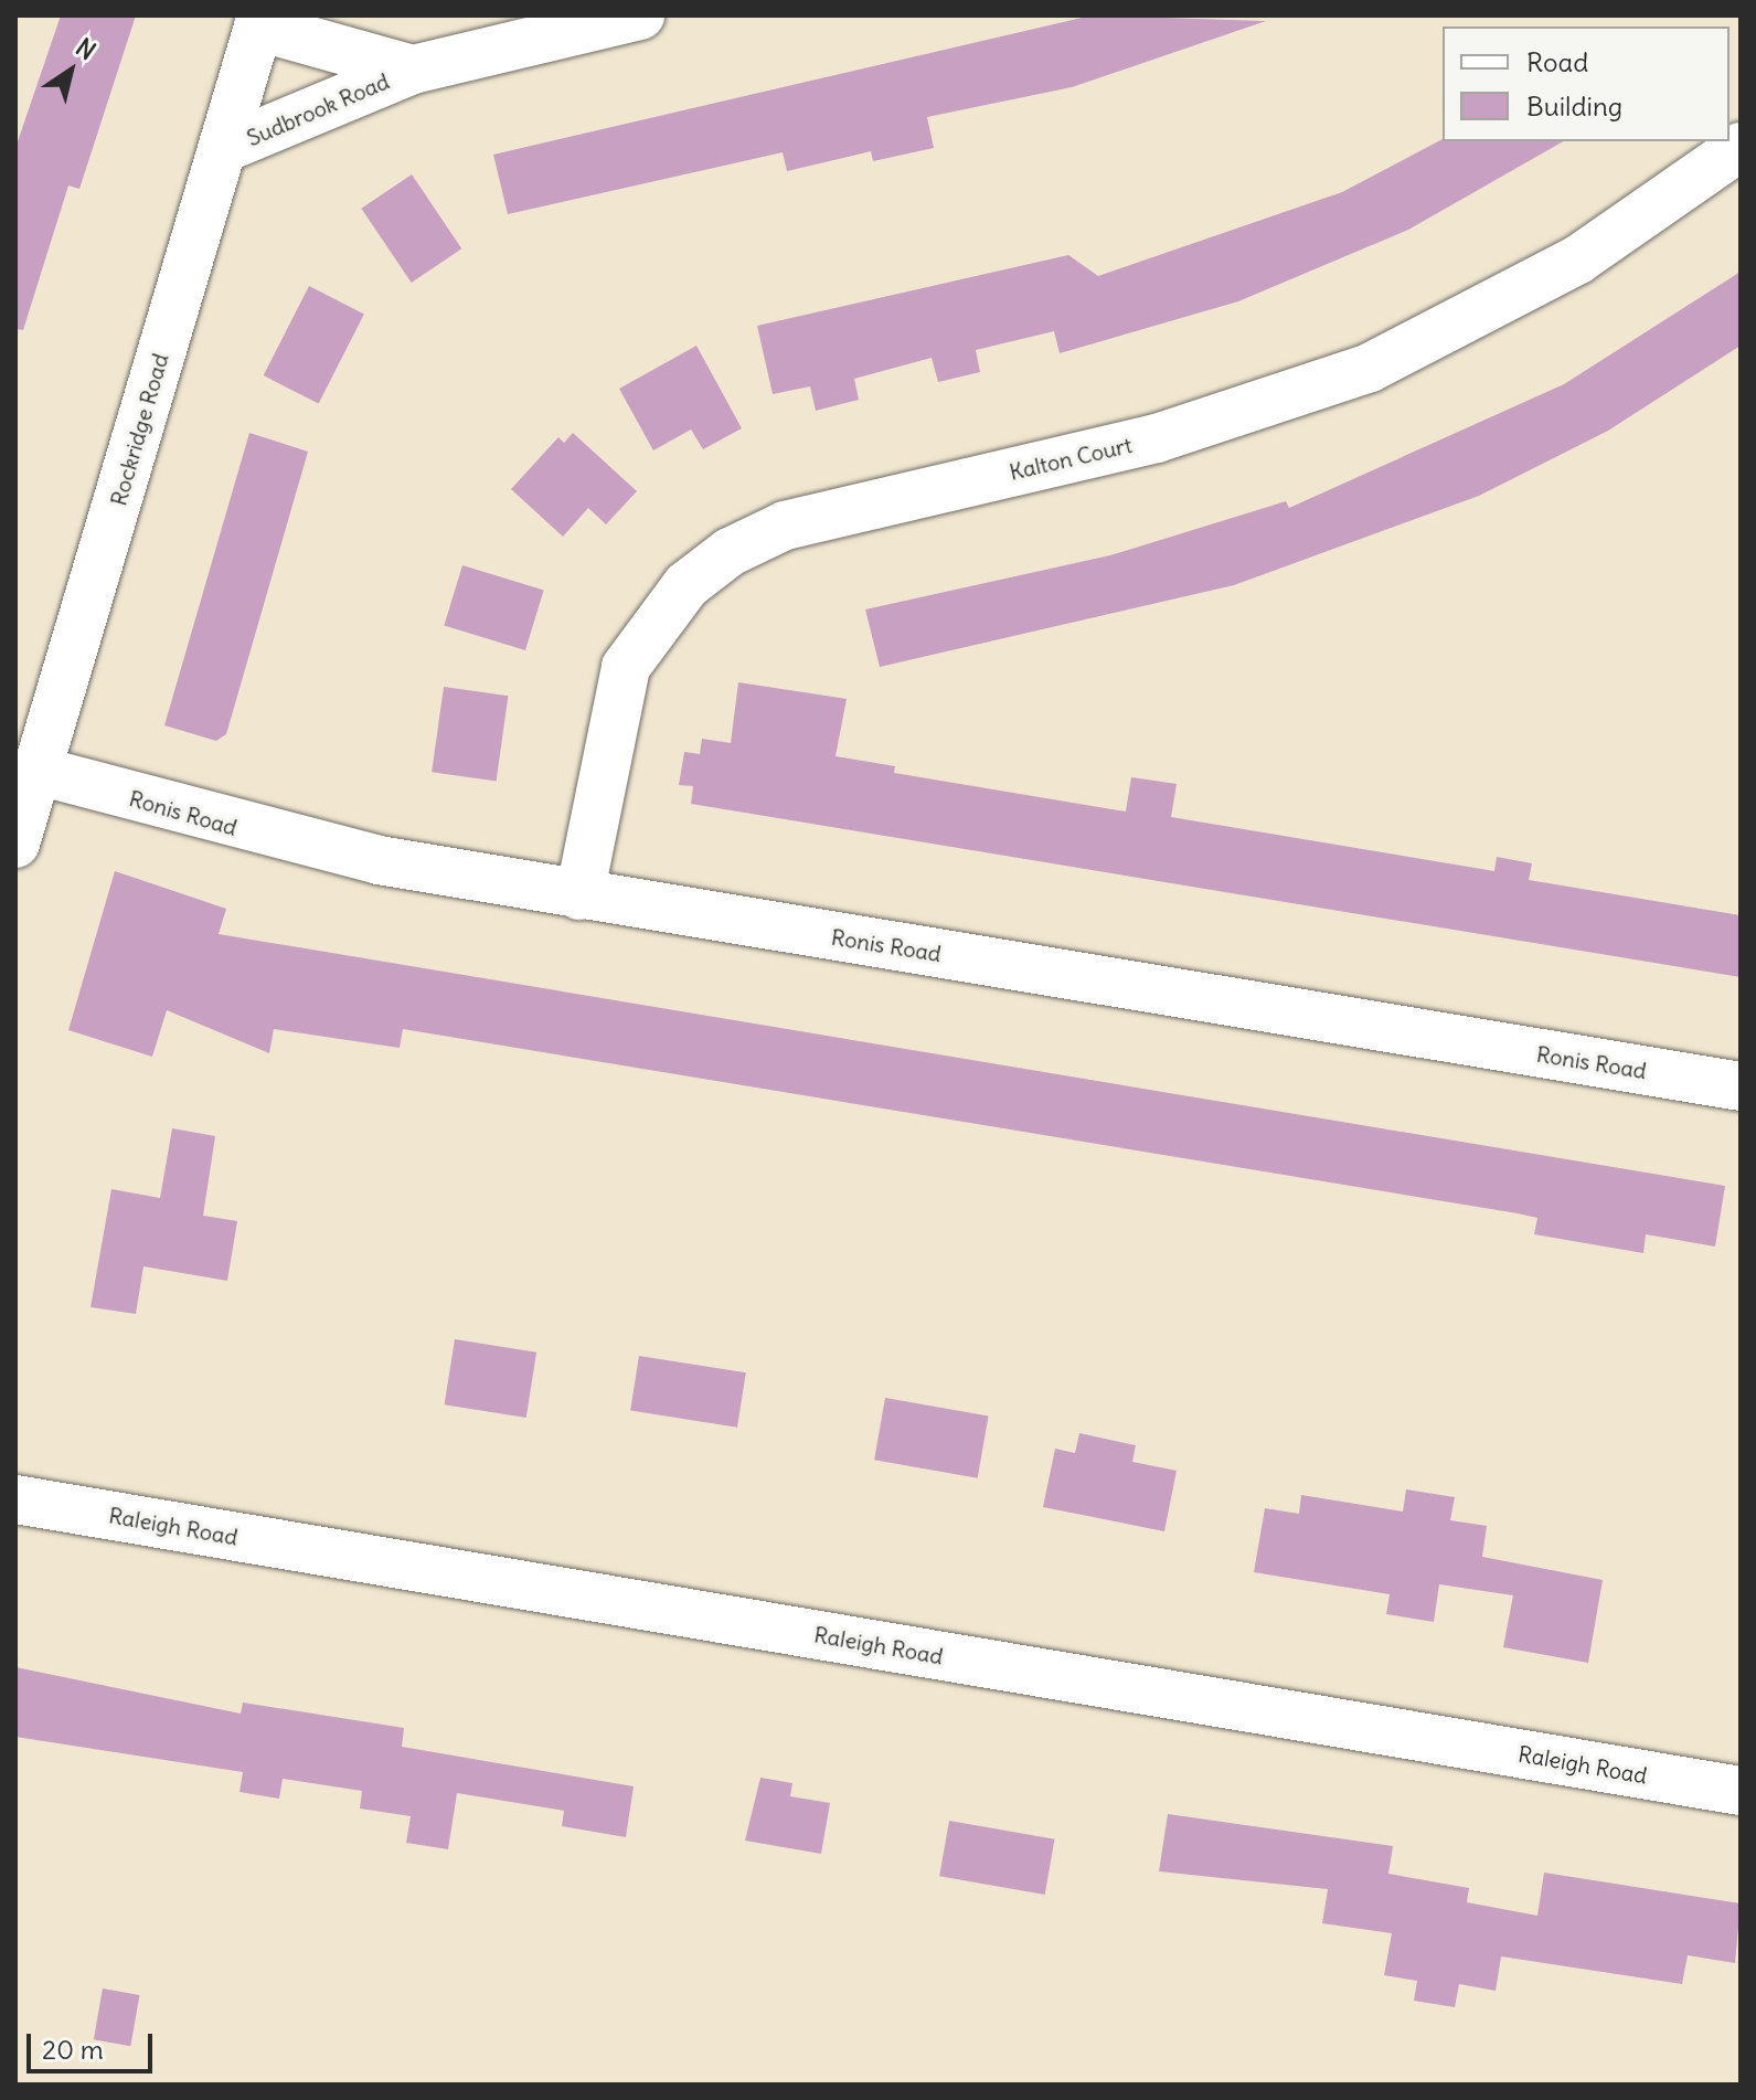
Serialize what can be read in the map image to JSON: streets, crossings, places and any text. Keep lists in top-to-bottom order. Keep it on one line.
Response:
{"streets":{"street":["Sudbrook Road","Rockridge Road","Kalton Court","Ronis Road","Raleigh Road"]},"crossings":[["Sudbrook Road","Rockridge Road"],["Rockridge Road","Ronis Road"],["Kalton Court","Ronis Road"]],"legend":["Road","Building"],"scale_bar":"20 m","north":"top right"}
